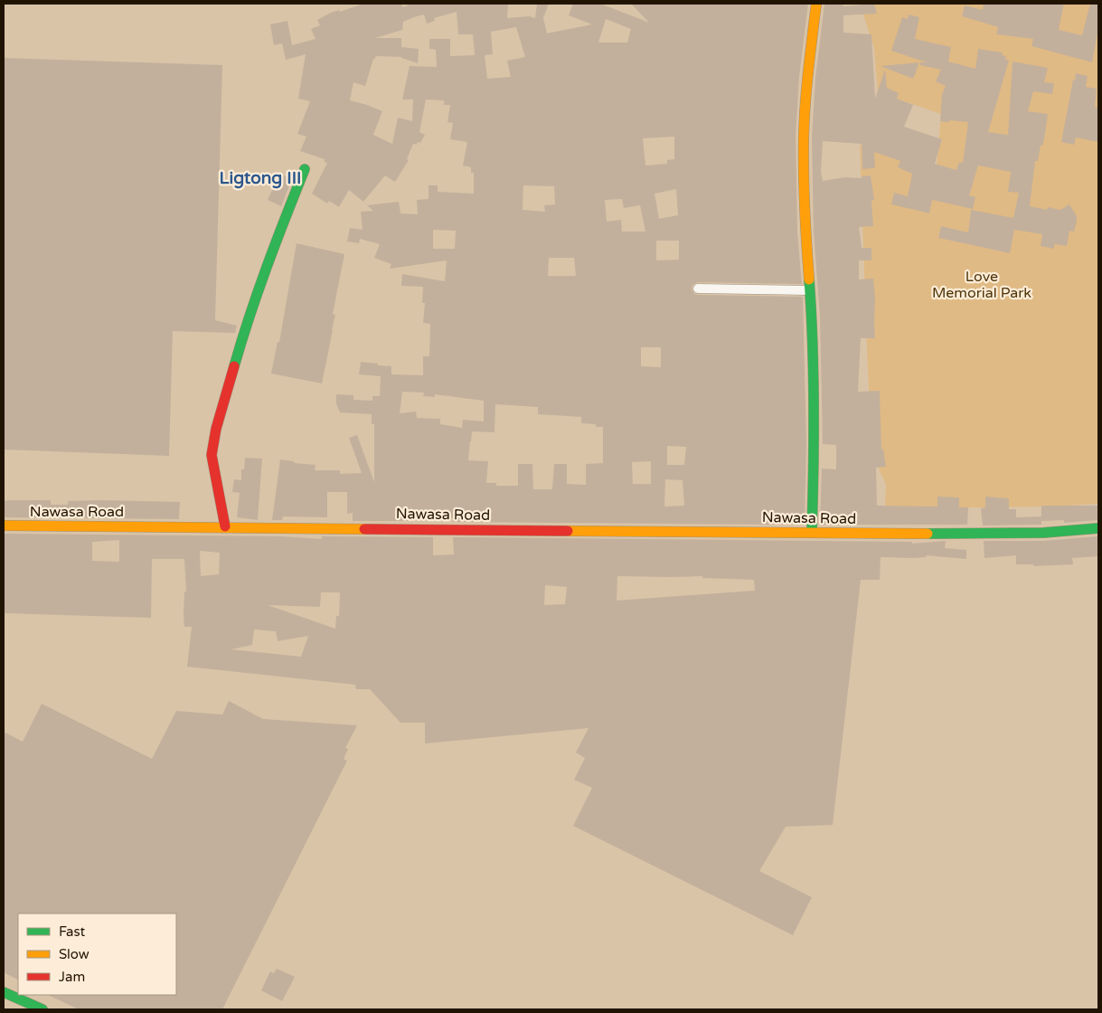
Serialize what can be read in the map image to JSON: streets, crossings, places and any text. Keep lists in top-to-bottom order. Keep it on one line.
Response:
{"streets":{"street":["Nawasa Road"]},"districts":["Ligtong III"],"parks":["Love Memorial Park"],"legend":["Fast","Slow","Jam"]}
